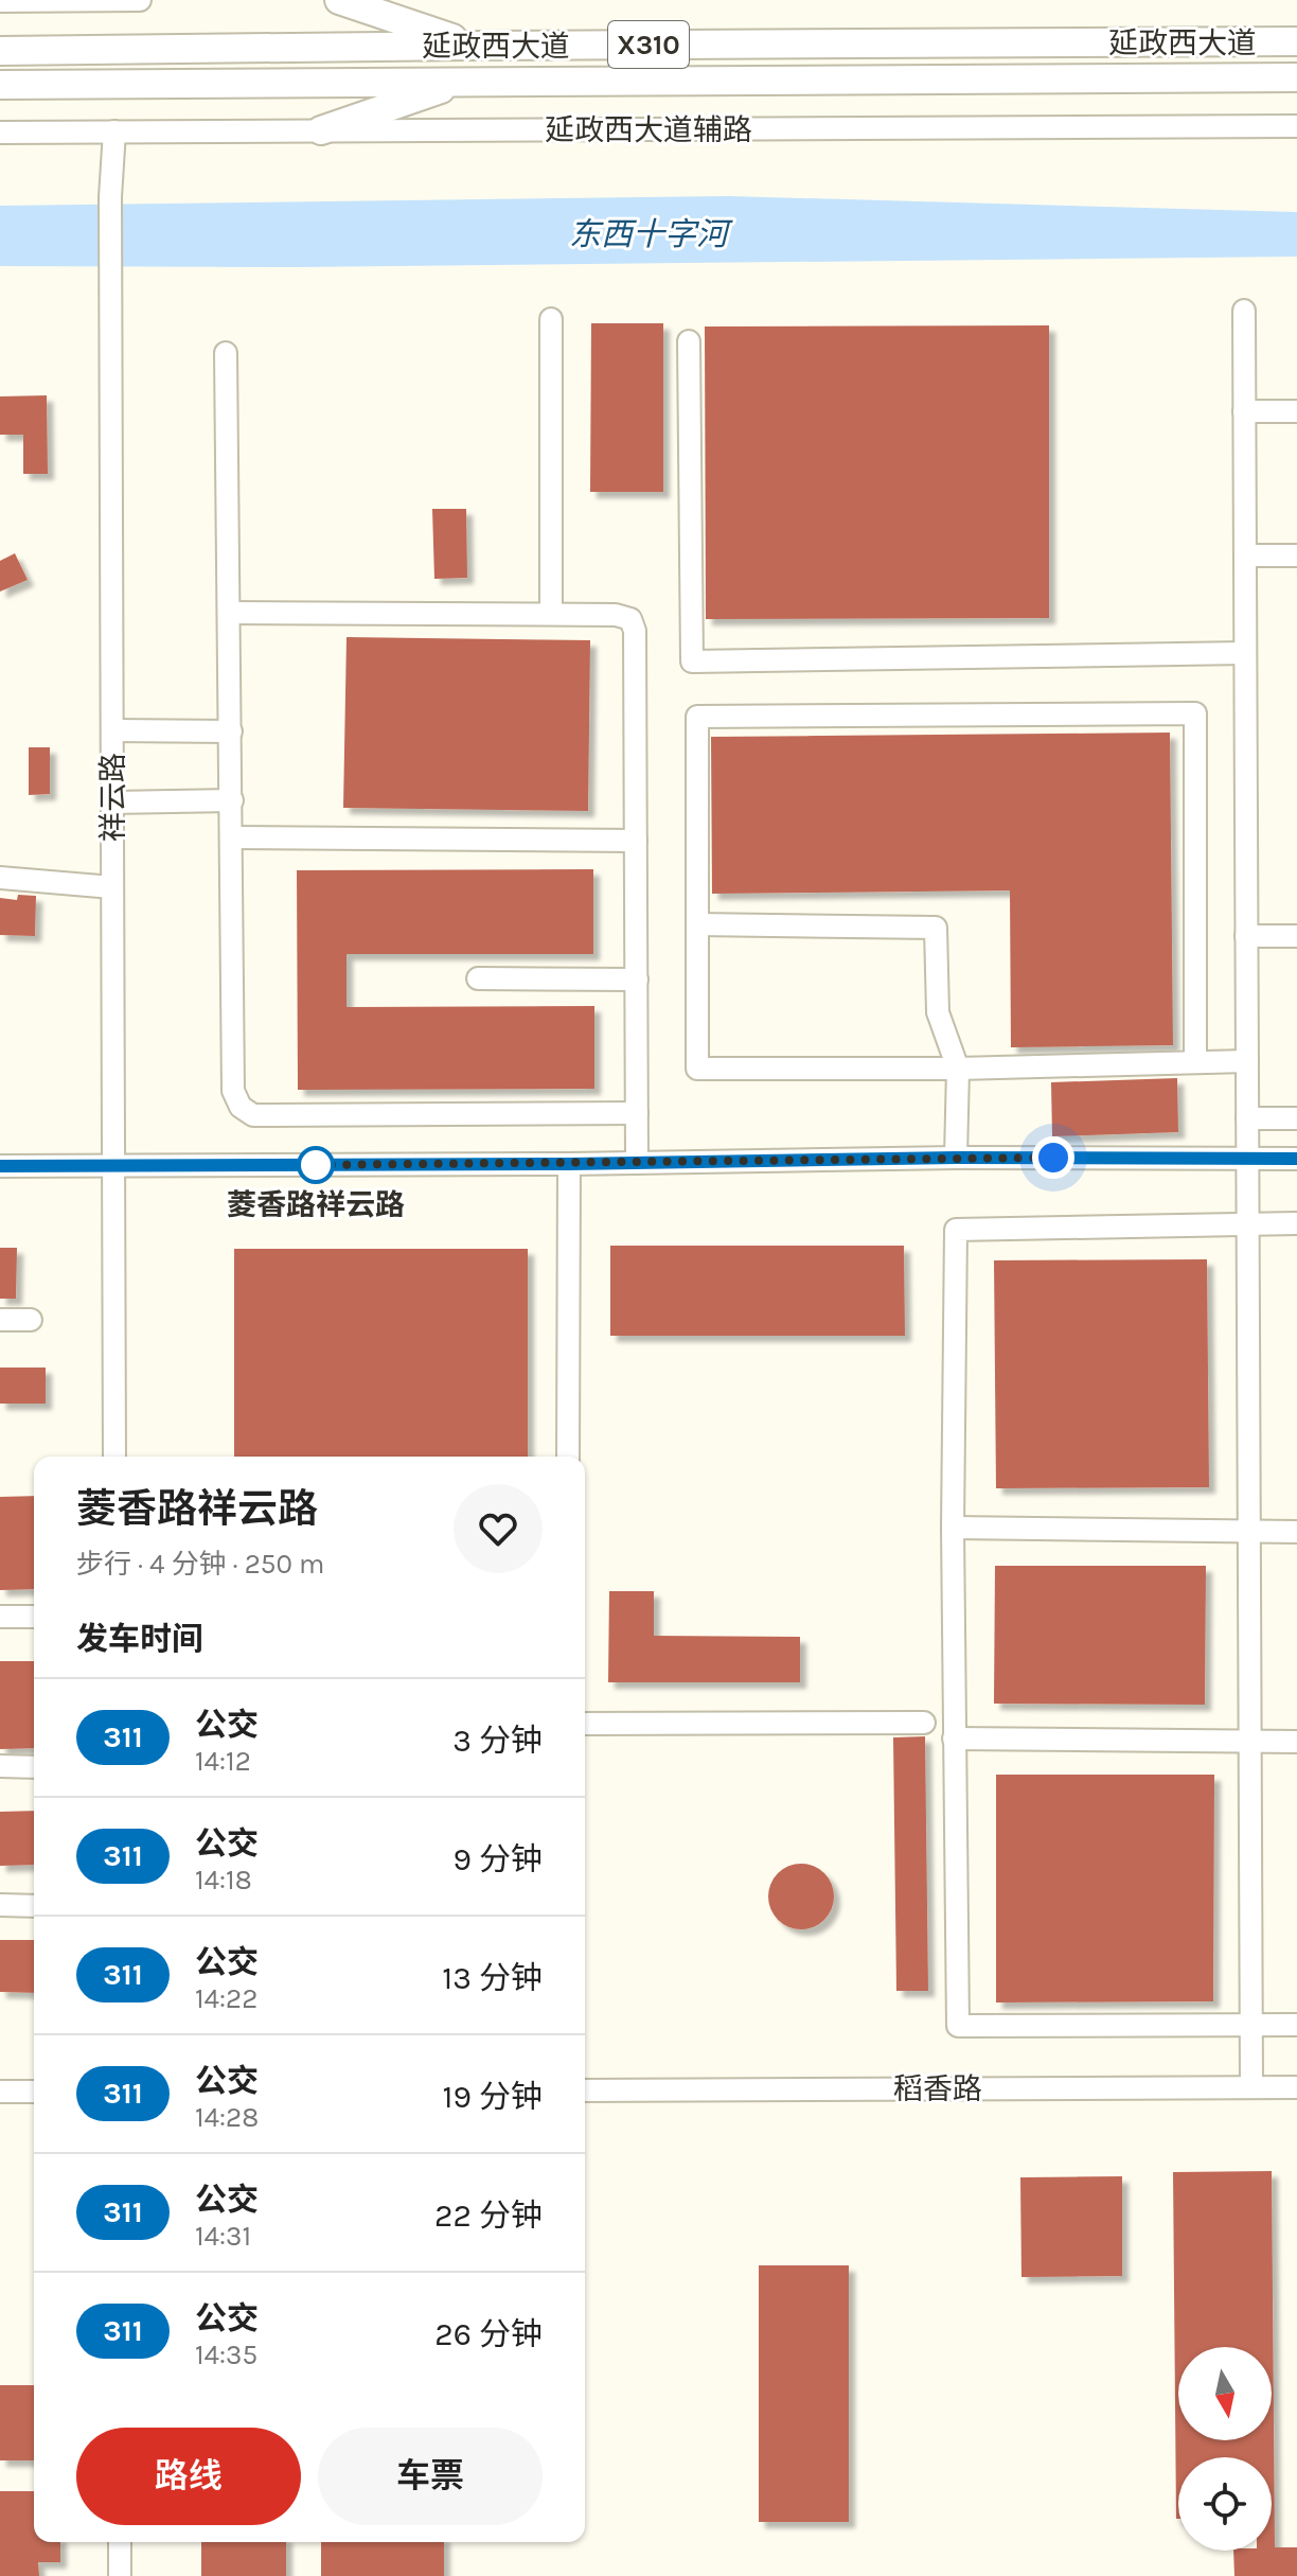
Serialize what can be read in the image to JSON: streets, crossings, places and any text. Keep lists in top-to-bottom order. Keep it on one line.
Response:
{"streets":{"main road":["延政西大道","X310"],"street":["延政西大道辅路","祥云路","稻香路"]},"crossings":[["延政西大道辅路","祥云路"]],"water":["东西十字河"],"places":["菱香路祥云路"],"lines":["bus line 311"],"north":"bottom","page":{"heading":[["菱香路祥云路","步行 · 4 分钟 · 250 m"],"发车时间"],"list":[{"mark":"311","name":"公交","note":"14:12","value":"3 分钟"},{"mark":"311","name":"公交","note":"14:18","value":"9 分钟"},{"mark":"311","name":"公交","note":"14:22","value":"13 分钟"},{"mark":"311","name":"公交","note":"14:28","value":"19 分钟"},{"mark":"311","name":"公交","note":"14:31","value":"22 分钟"},{"mark":"311","name":"公交","note":"14:35","value":"26 分钟"}],"buttons":["路线","车票"]}}
